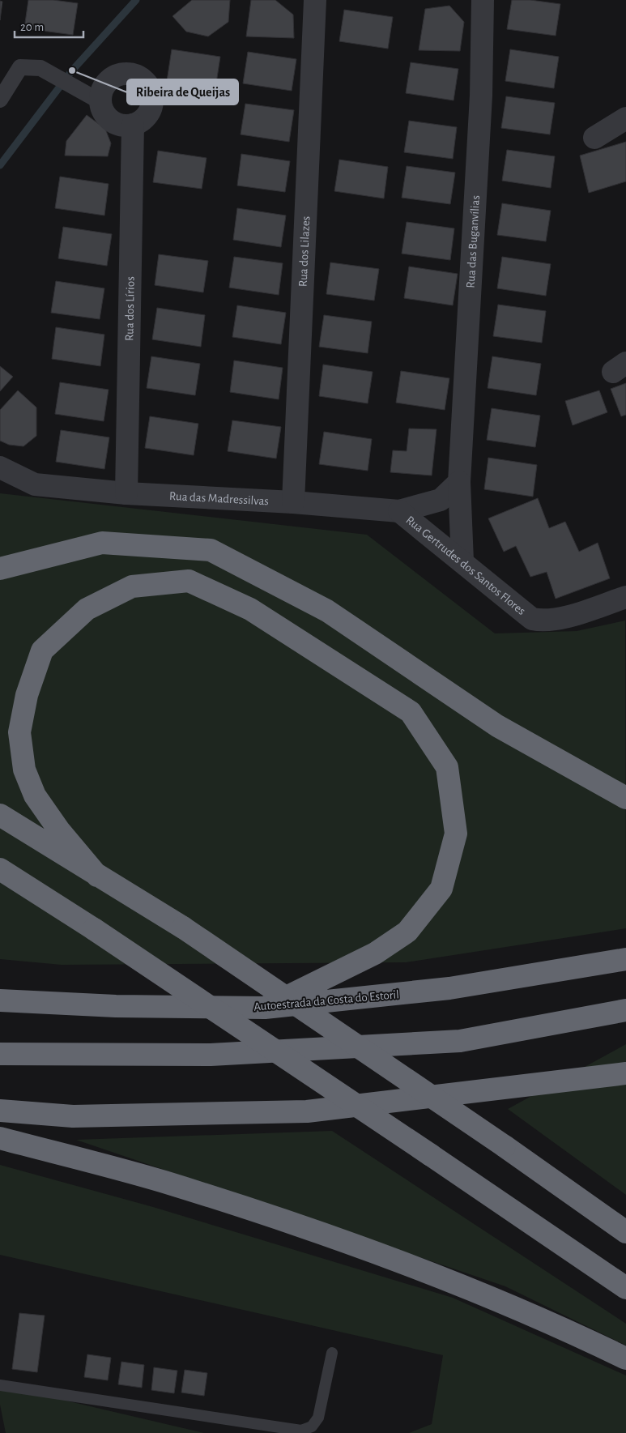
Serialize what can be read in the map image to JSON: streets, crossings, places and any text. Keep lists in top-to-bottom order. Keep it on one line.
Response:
{"streets":{"highway":["Autoestrada da Costa do Estoril"],"street":["Rua das Buganvílias","Rua dos Lilazes","Rua dos Lírios","Rua das Madressilvas","Rua Gertrudes dos Santos Flores"]},"crossings":[["Rua das Buganvílias","Rua das Madressilvas"],["Rua das Buganvílias","Rua Gertrudes dos Santos Flores"],["Rua dos Lilazes","Rua das Madressilvas"],["Rua dos Lírios","Rua das Madressilvas"],["Rua das Madressilvas","Rua Gertrudes dos Santos Flores"]],"places":["Ribeira de Queijas"],"scale_bar":"20 m"}
